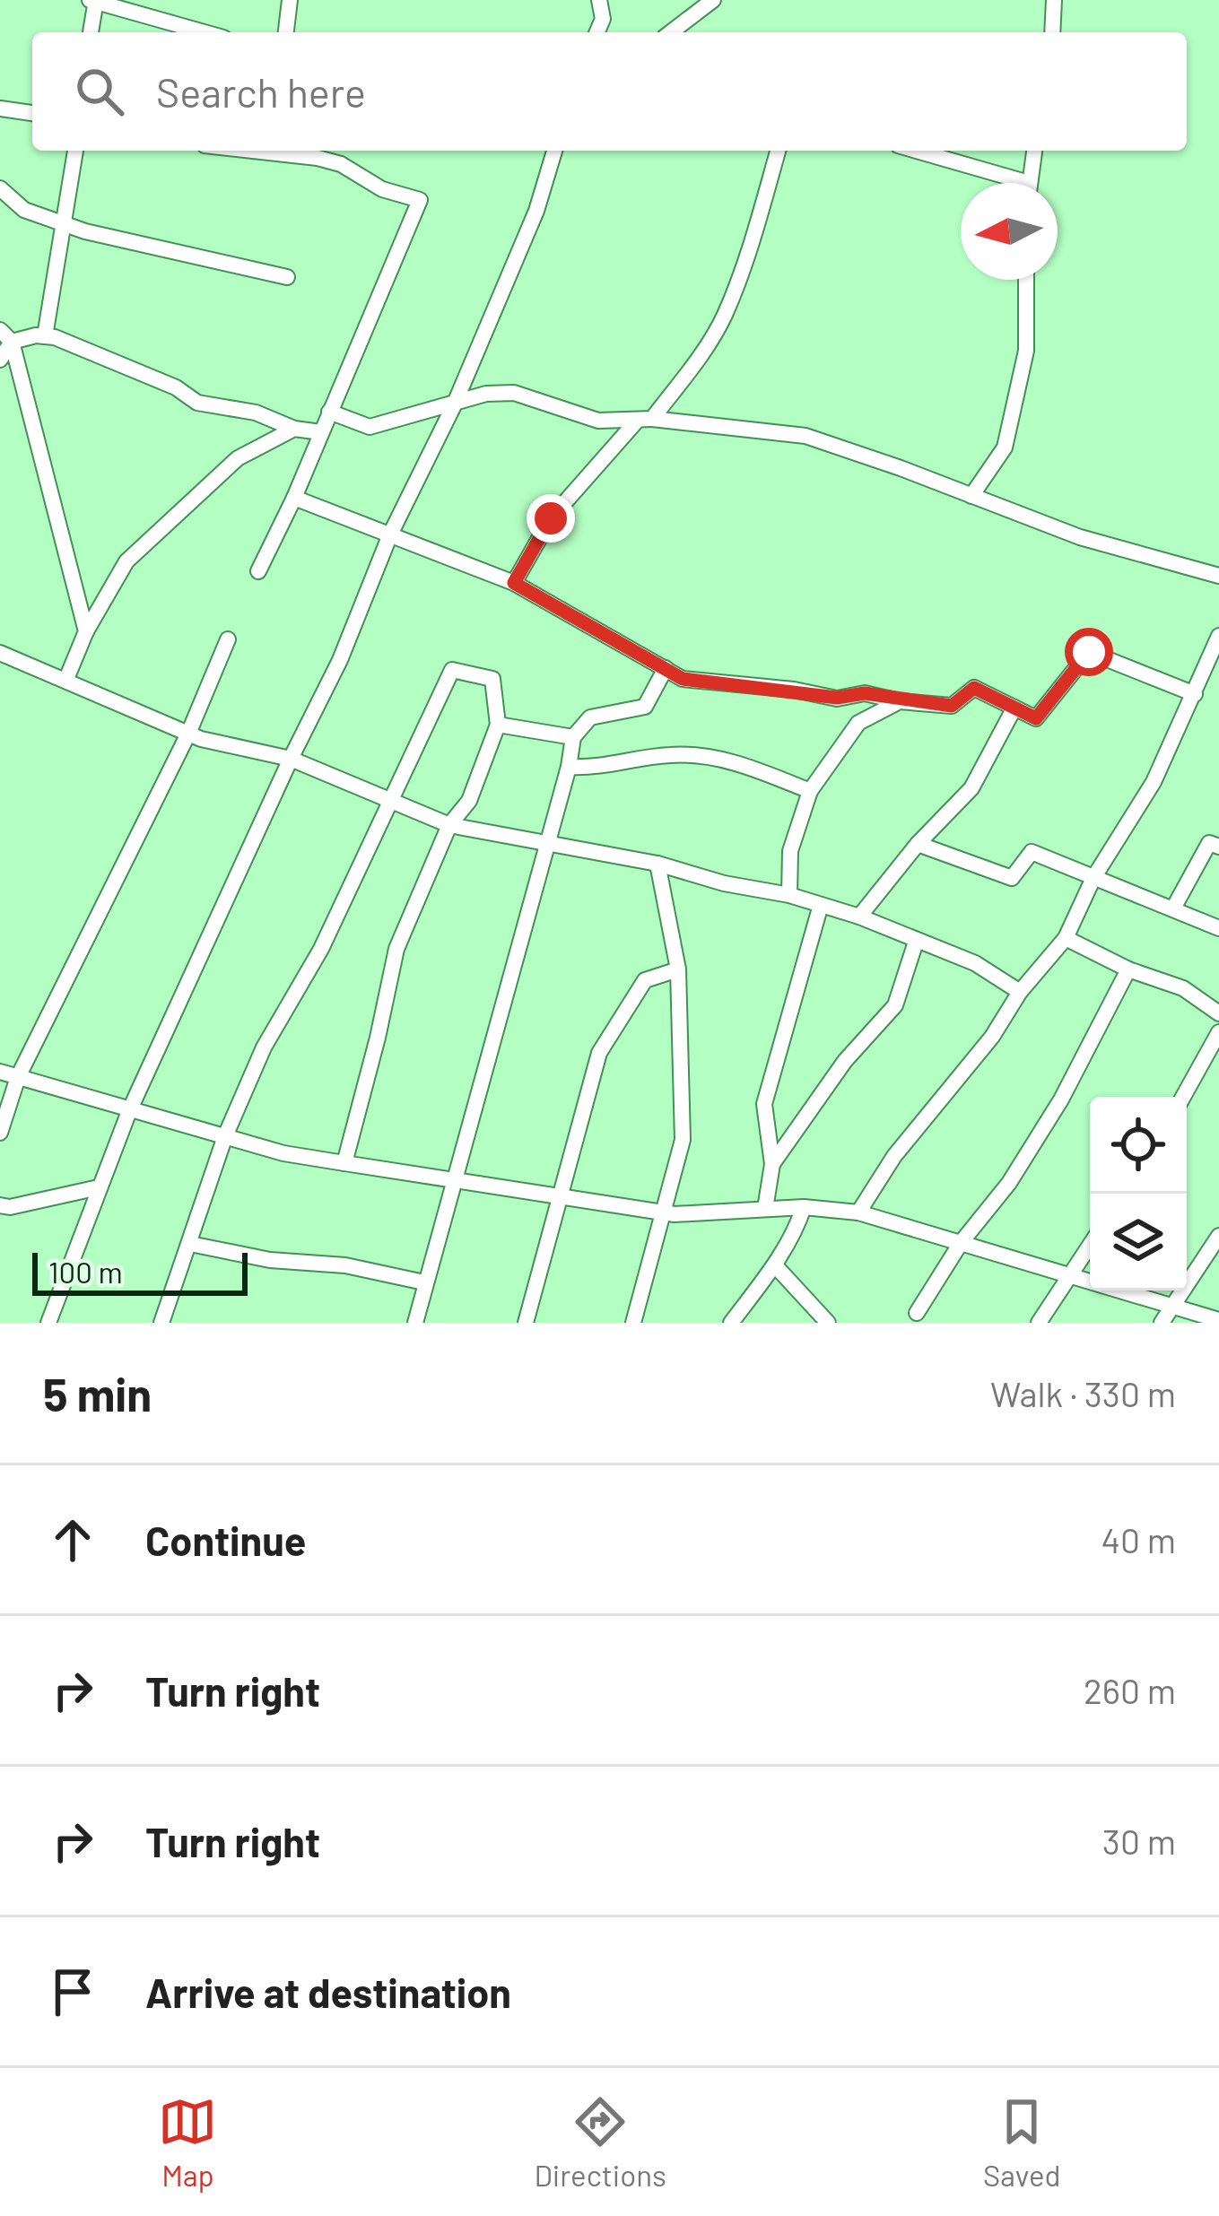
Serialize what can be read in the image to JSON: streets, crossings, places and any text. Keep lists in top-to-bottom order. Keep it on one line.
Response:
{"scale_bar":"100 m","north":"left","page":{"search":"Search here","scale":"100 m","heading":["5 min","Walk · 330 m"],"list":[["Continue","40 m"],["Turn right","260 m"],["Turn right","30 m"],"Arrive at destination"],"nav":["Map","Directions","Saved"]}}
